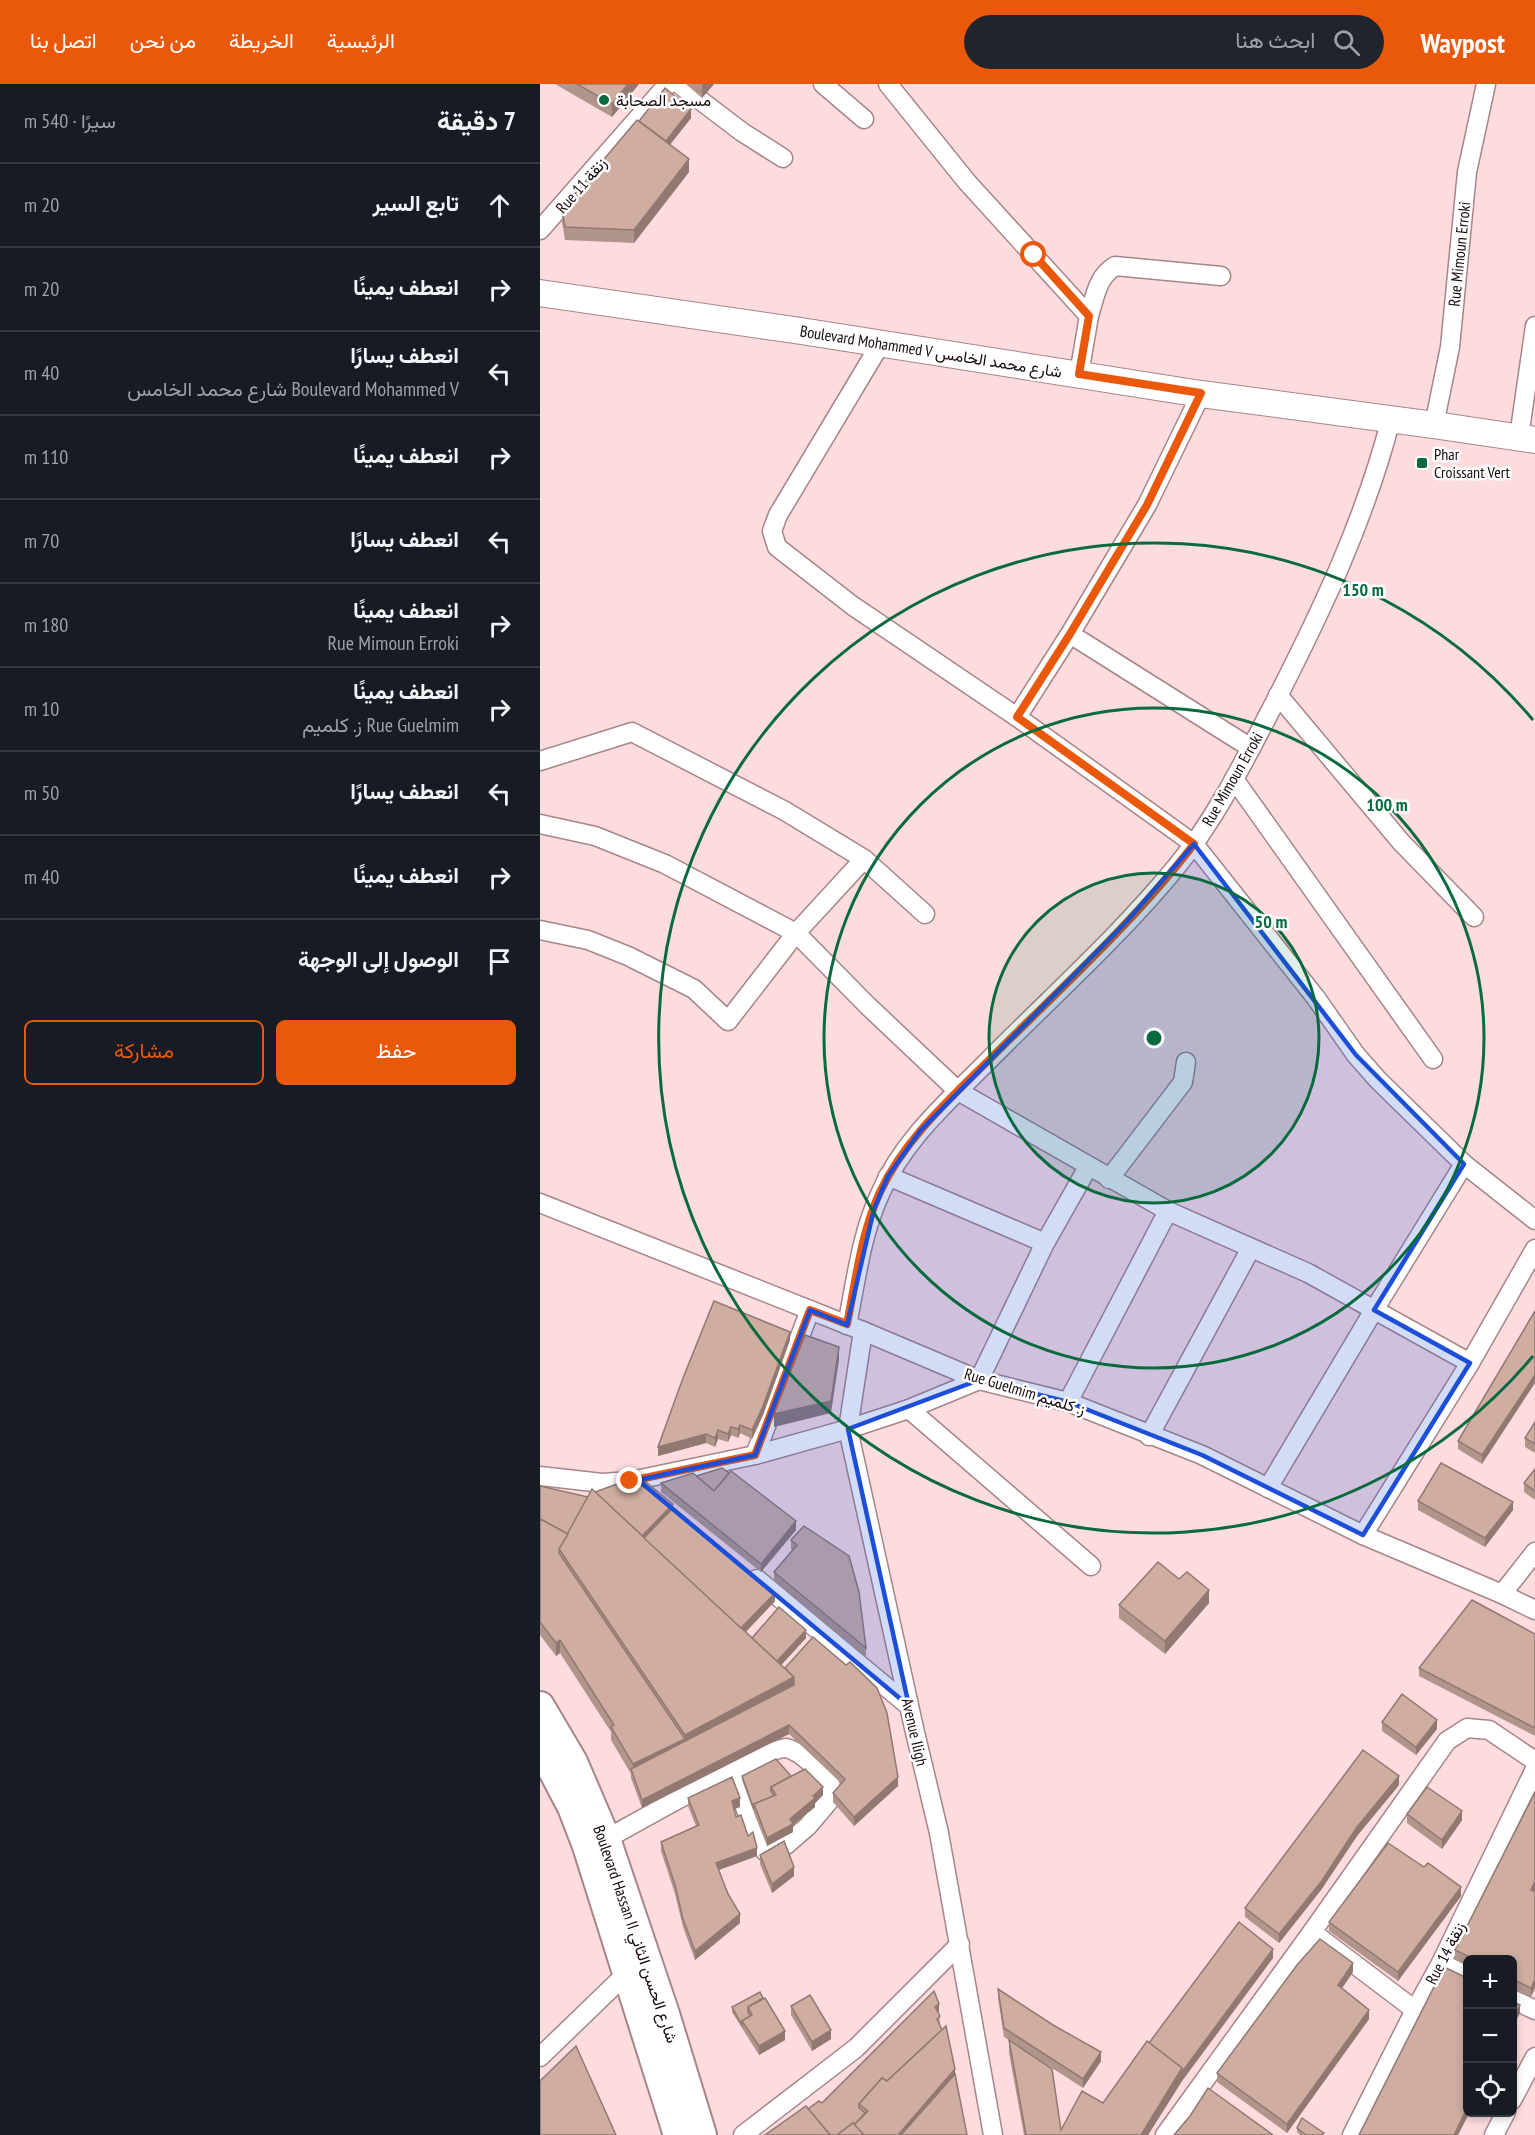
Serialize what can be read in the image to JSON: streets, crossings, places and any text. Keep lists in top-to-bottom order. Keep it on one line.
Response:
{"streets":{"main road":["Boulevard Mohammed V شارع محمد الخامس","Boulevard Hassan II شارع الحسن الثاني"],"street":["Rue 11 زنقة","Rue Mimoun Erroki","Rue Guelmim ز. كلميم","Avenue Iligh","Rue 14 زنقة"]},"crossings":[["Rue Mimoun Erroki","Boulevard Mohammed V شارع محمد الخامس"],["Rue Mimoun Erroki","Rue Guelmim ز. كلميم"],["Rue Mimoun Erroki","Avenue Iligh"],["Rue Guelmim ز. كلميم","Avenue Iligh"]],"places":{"other":["مسجد الصحابة"],"transit":["Phar Croissant Vert"]},"page":{"header":"Waypost","search":"ابحث هنا","nav":["الرئيسية","الخريطة","من نحن","اتصل بنا"],"heading":["7 دقيقة","سيرًا · 540 m"],"list":[["تابع السير","20 m"],["انعطف يمينًا","20 m"],["انعطف يسارًا","Boulevard Mohammed V شارع محمد الخامس","40 m"],["انعطف يمينًا","110 m"],["انعطف يسارًا","70 m"],["انعطف يمينًا","Rue Mimoun Erroki","180 m"],["انعطف يمينًا","Rue Guelmim ز. كلميم","10 m"],["انعطف يسارًا","50 m"],["انعطف يمينًا","40 m"],"الوصول إلى الوجهة"],"buttons":["حفظ","مشاركة"],"map_buttons":["+","−"]},"rings":["150 m","100 m","50 m"]}
